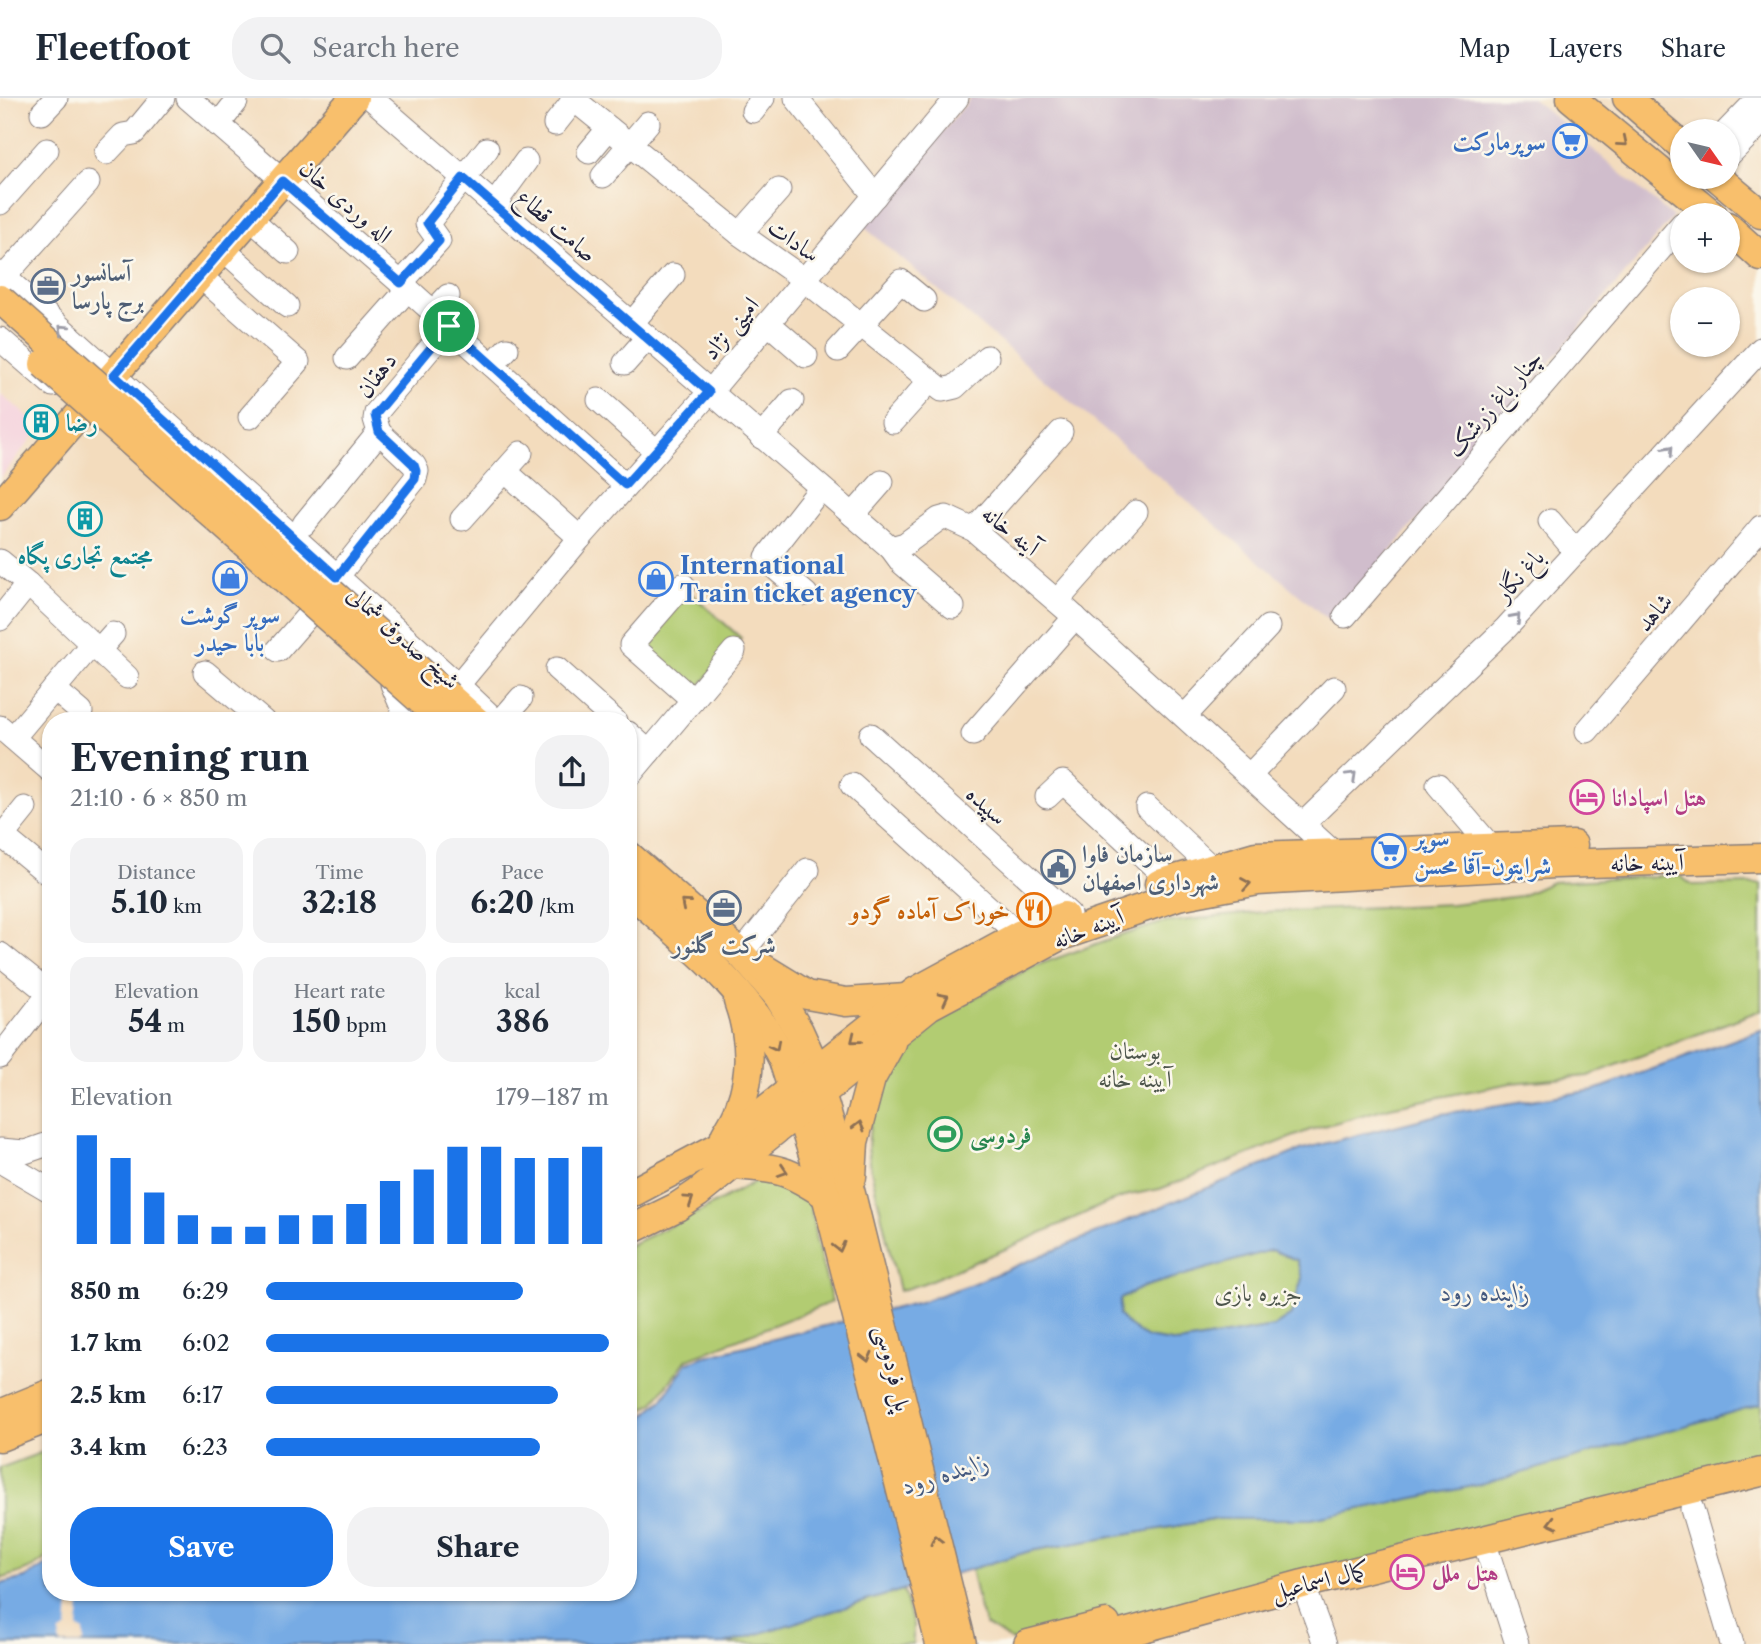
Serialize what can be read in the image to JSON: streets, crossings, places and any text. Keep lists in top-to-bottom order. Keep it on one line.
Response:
{"streets":{"main road":["شیخ صدوق شمالی","آیینه خانه","پل فردوسی","کمال اسماعیل"],"street":["اله وردی خان","صامت قطاع","سادات","امینی نژاد","دهقان","چنار باغ زرشک","آینه خانه","باغ نگار","شاهد","سپیده"]},"crossings":[["اله وردی خان","امینی نژاد"],["اله وردی خان","دهقان"],["صامت قطاع","امینی نژاد"],["سادات","امینی نژاد"],["امینی نژاد","شیخ صدوق شمالی"],["آینه خانه","باغ نگار"],["آینه خانه","آیینه خانه"],["سپیده","آیینه خانه"],["آیینه خانه","پل فردوسی"]],"water":["زاینده رود"],"parks":["بوستان آیینه خانه","جزیره بازی"],"places":{"supermarket":["سوپرمارکت","سوپر شرایتون-آقا محسن"],"office":["آسانسور برج پارسا","شرکت گلنور"],"building":["رضا","مجتمع تجاری پگاه"],"shop":["سوپر گوشت بابا حیدر","International Train ticket agency"],"hotel":["هتل اسپادانا","هتل ملل"],"public building":["سازمان فاوا شهرداری اصفهان"],"restaurant":["خوراک آماده گردو"],"sports":["فردوسی"]},"north":"bottom right","page":{"header":"Fleetfoot","search":"Search here","nav":["Map","Layers","Share"],"map_buttons":["+","−"],"heading":["Evening run","21:10 · 6 × 850 m"],"stats":[["Distance","5.10 km"],["Time","32:18"],["Pace","6:20 /km"],["Elevation","54 m"],["Heart rate","150 bpm"],["kcal","386"]],"chart":["Elevation","179–187 m"],"list":[{"name":"850 m","note":"6:29"},{"name":"1.7 km","note":"6:02"},{"name":"2.5 km","note":"6:17"},{"name":"3.4 km","note":"6:23"}],"buttons":["Save","Share"]}}
